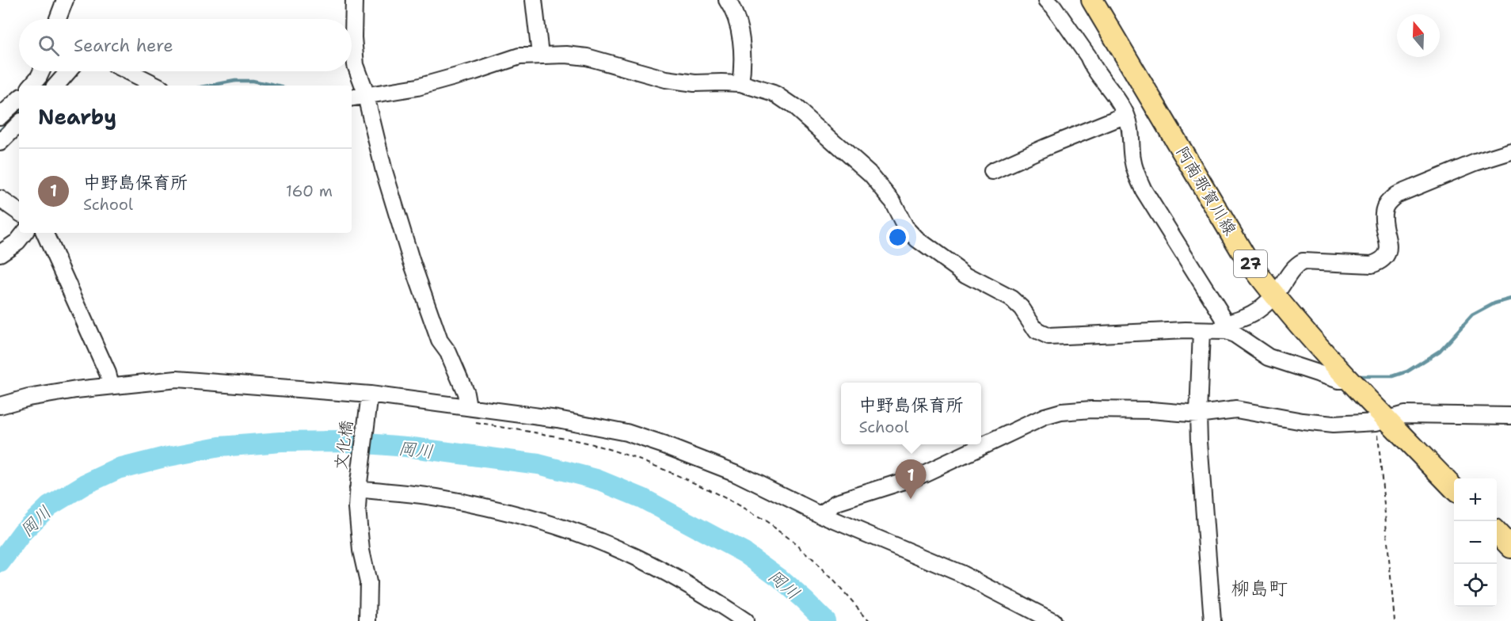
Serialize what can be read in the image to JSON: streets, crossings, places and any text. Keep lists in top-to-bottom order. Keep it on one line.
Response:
{"streets":{"main road":["阿南那賀川線","27"],"street":["文化橋"]},"districts":["柳島町"],"water":["岡川"],"north":"top","page":{"search":"Search here","heading":"Nearby","list":[{"mark":"1","name":"中野島保育所","note":"School","value":"160 m"}],"popup":["中野島保育所","School"],"pins":"1","map_buttons":["+","−"]}}
